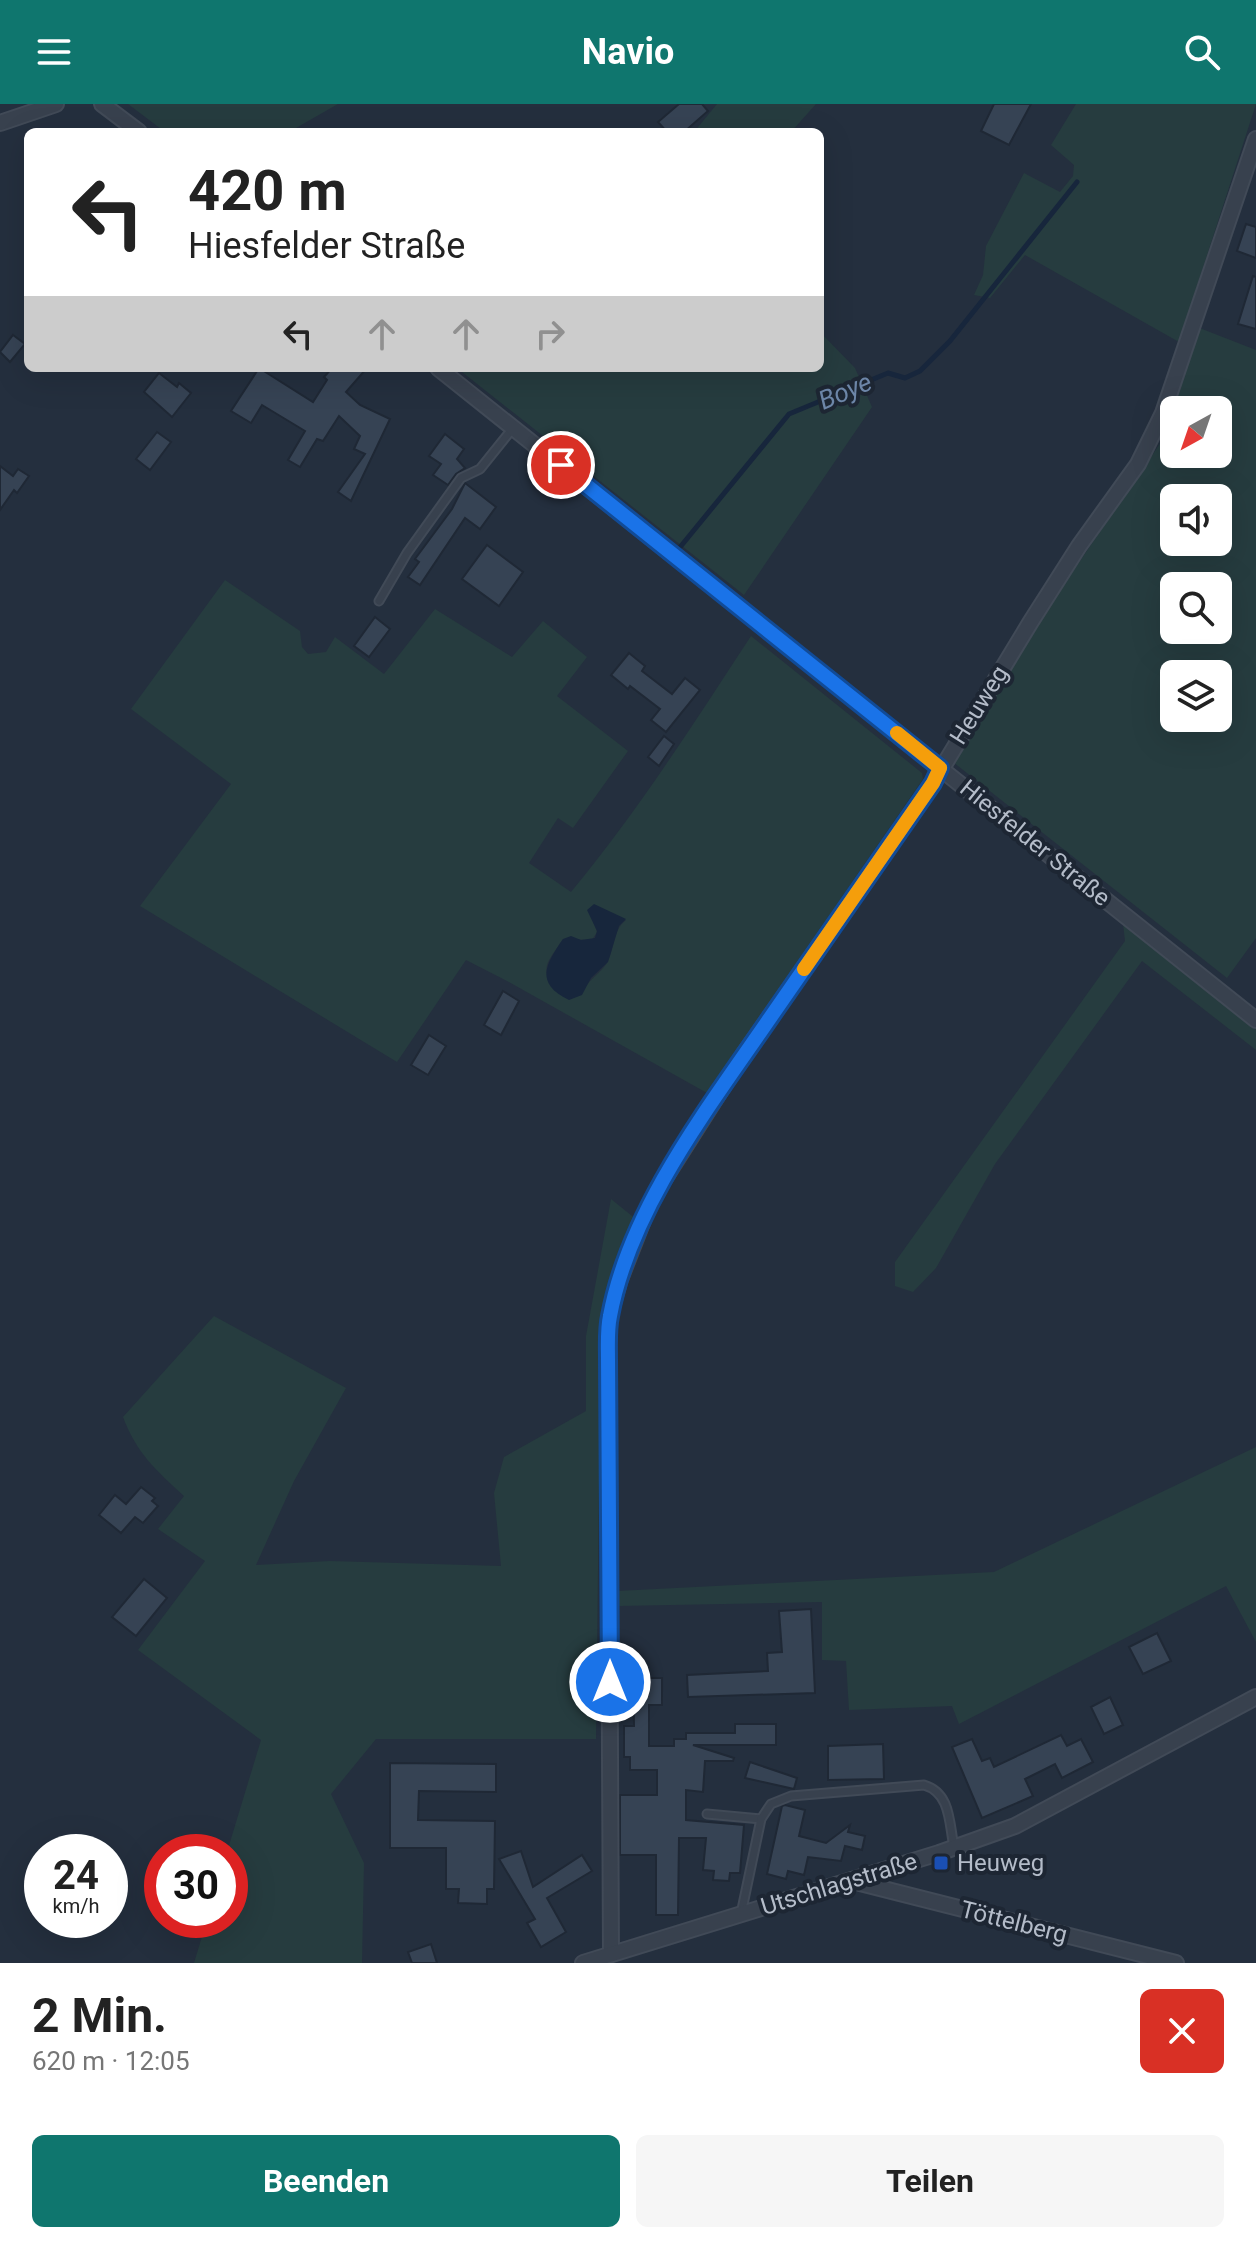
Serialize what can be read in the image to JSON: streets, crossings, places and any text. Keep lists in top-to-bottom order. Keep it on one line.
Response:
{"streets":{"street":["Heuweg","Hiesfelder Straße","Utschlagstraße","Töttelberg"]},"crossings":[["Heuweg","Hiesfelder Straße"],["Heuweg","Utschlagstraße"],["Utschlagstraße","Töttelberg"]],"water":["Boye"],"places":{"transit":["Heuweg"]},"north":"bottom left","page":{"header":"Navio","turn":["420 m","Hiesfelder Straße"],"speed":"24 km/h","limit":"30","heading":["2 Min.","620 m · 12:05"],"buttons":["Beenden","Teilen"]}}
